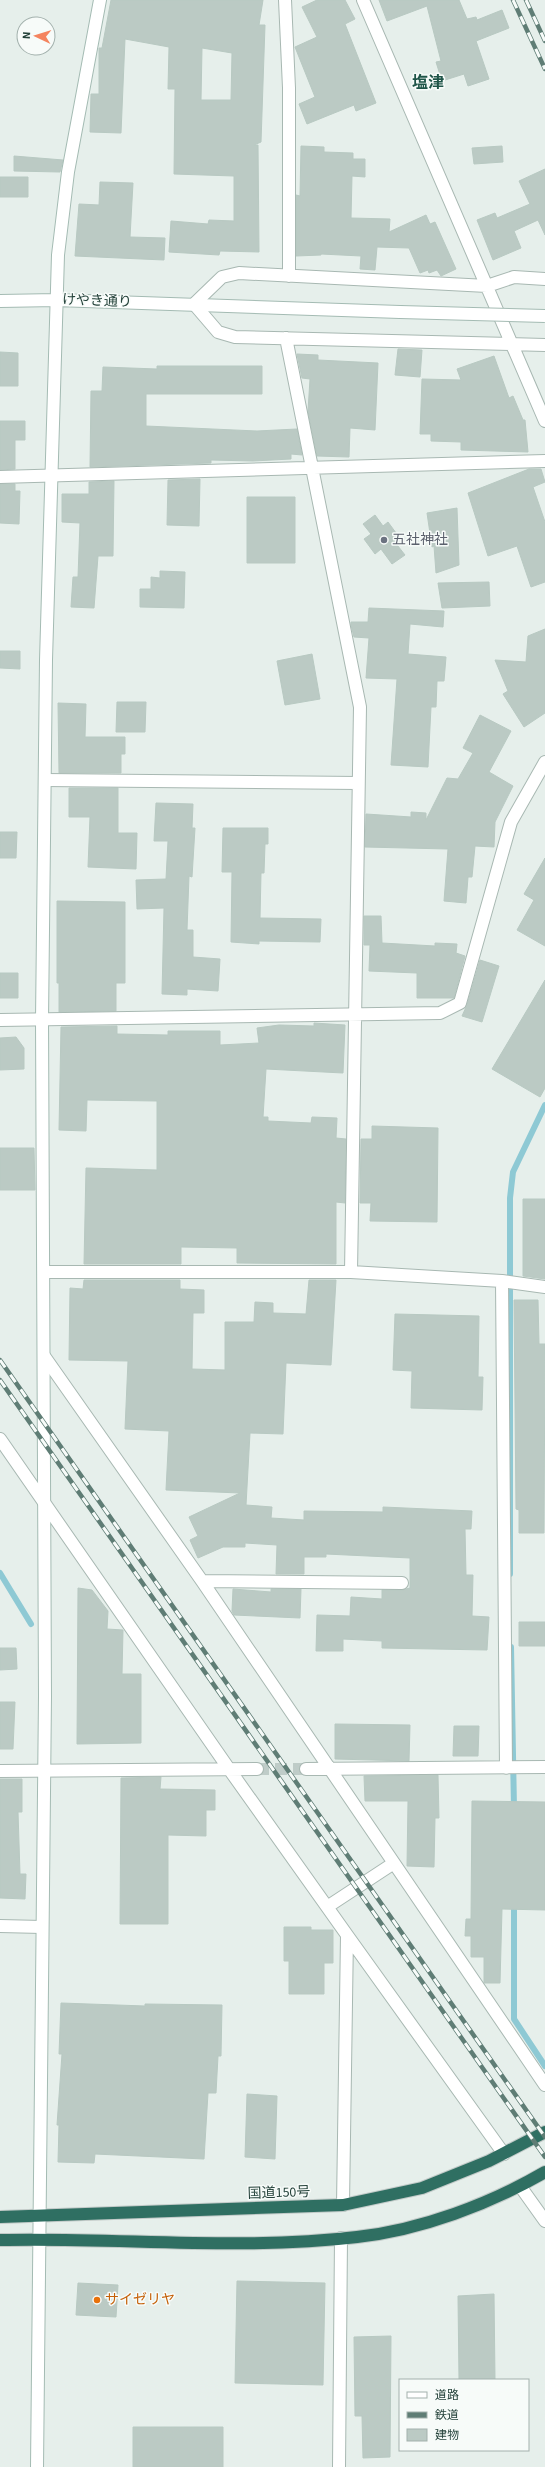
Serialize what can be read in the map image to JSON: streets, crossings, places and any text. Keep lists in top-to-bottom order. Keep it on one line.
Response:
{"streets":{"highway":["国道150号"],"street":["けやき通り"]},"districts":["塩津"],"places":["五社神社","サイゼリヤ"],"legend":["道路","鉄道","建物"],"north":"left"}
